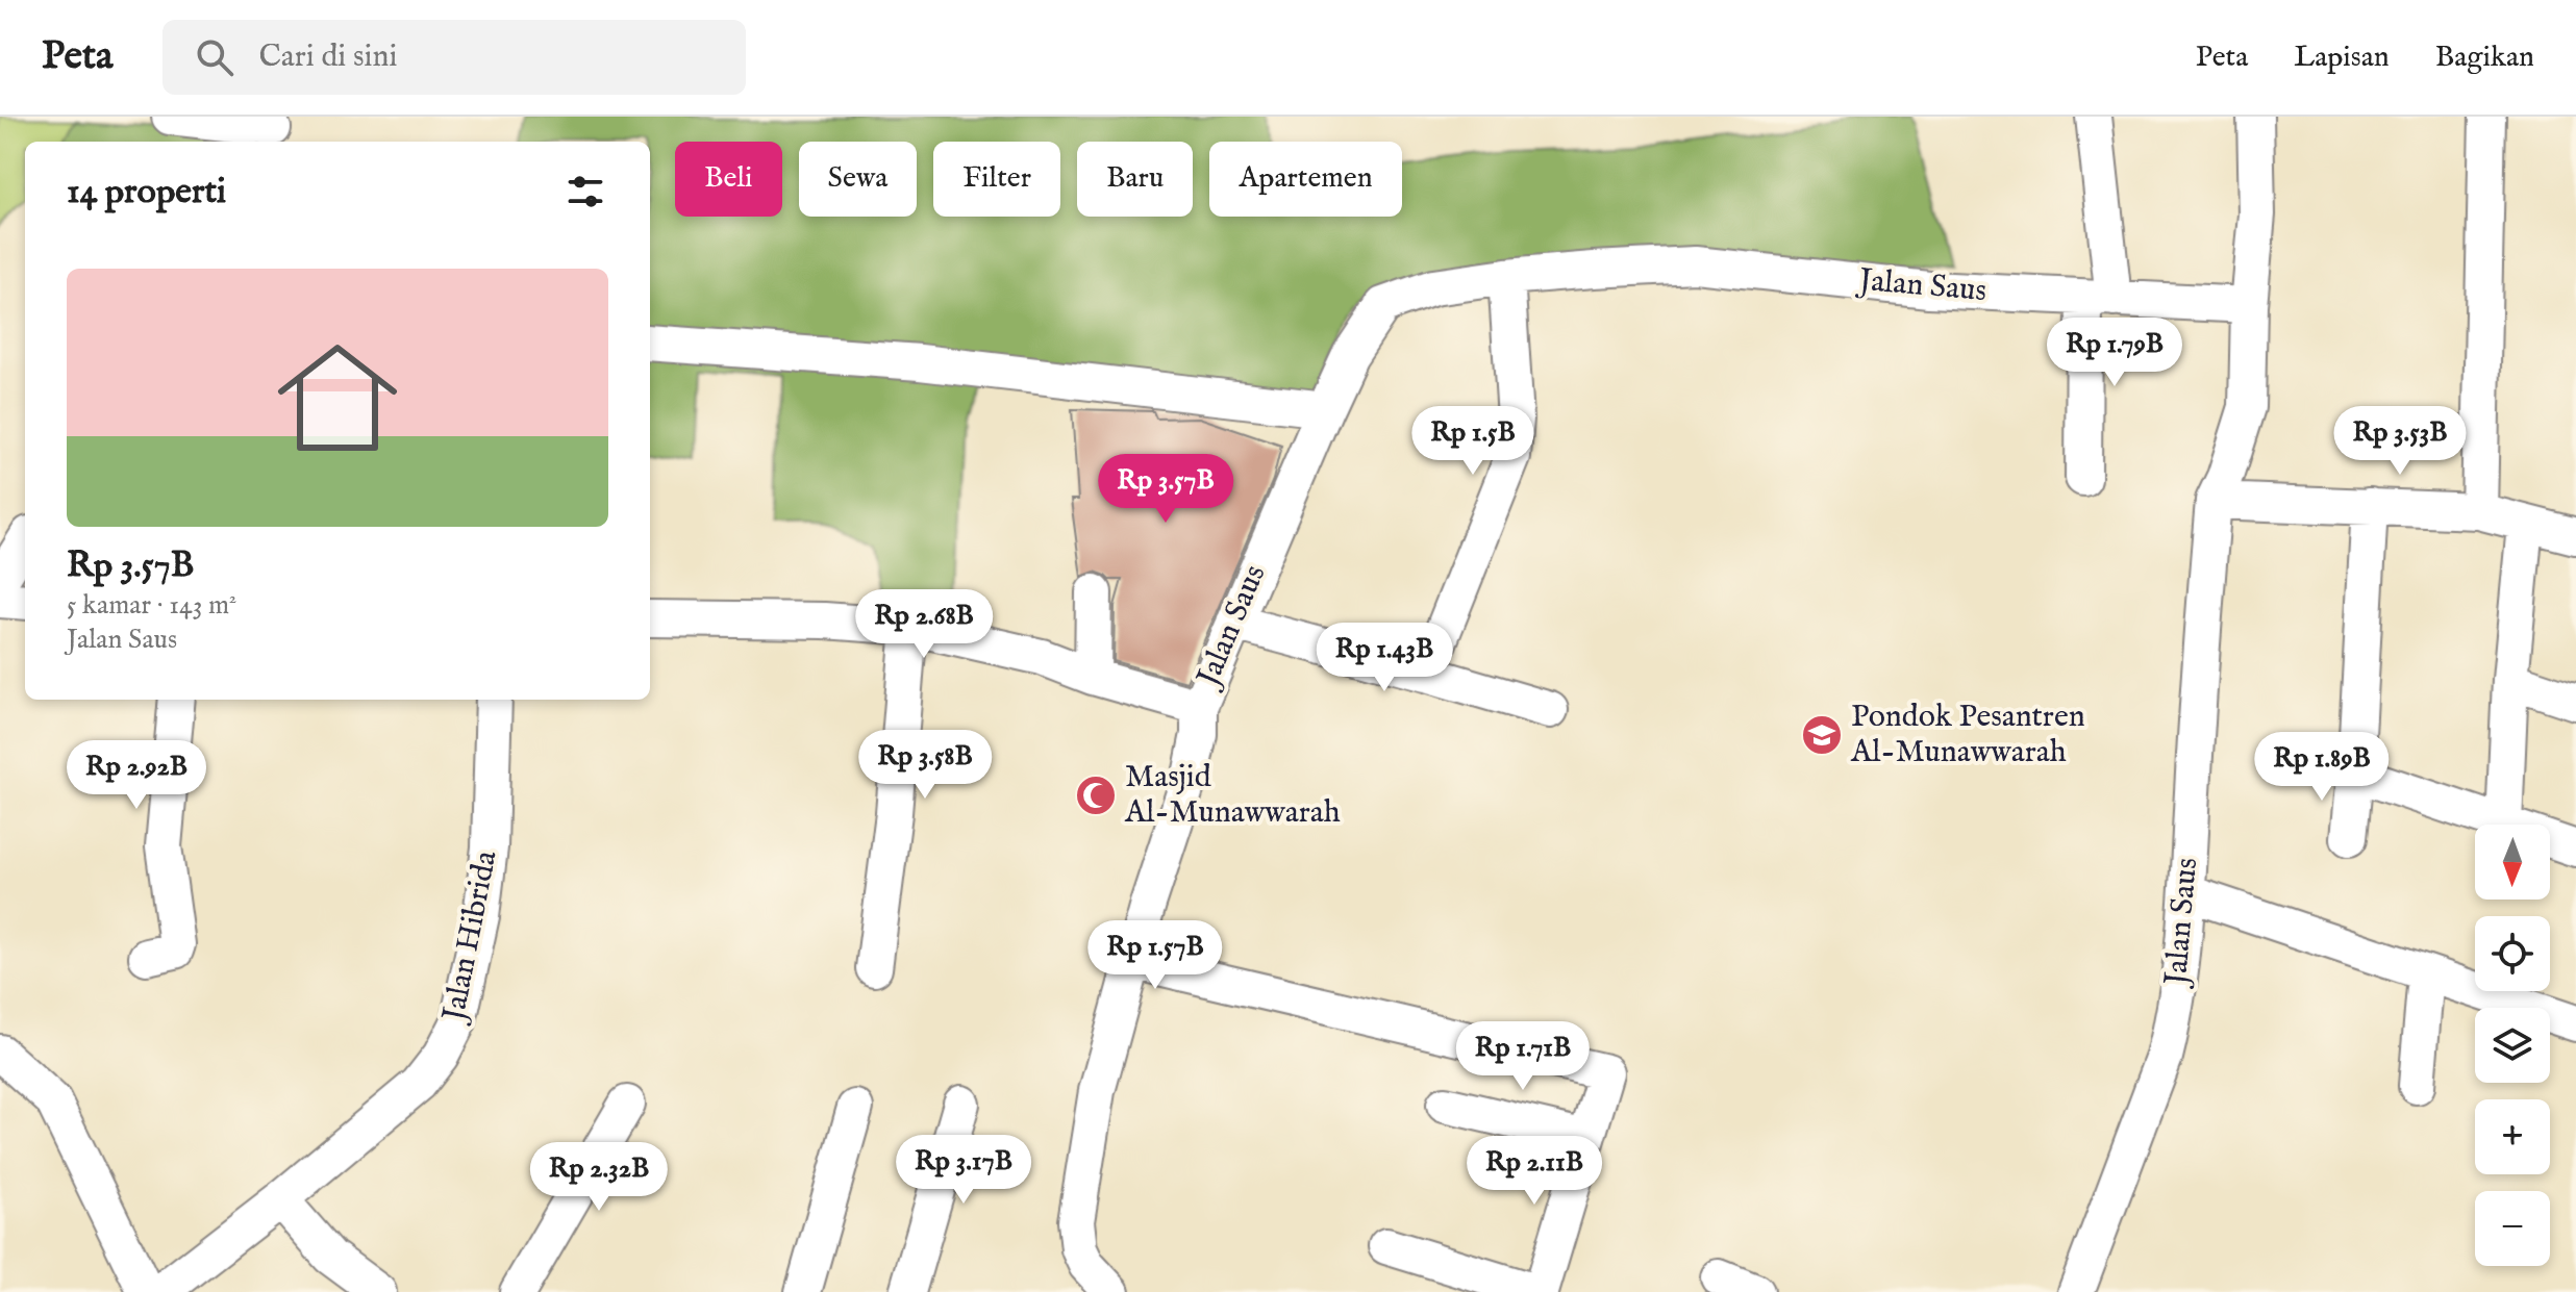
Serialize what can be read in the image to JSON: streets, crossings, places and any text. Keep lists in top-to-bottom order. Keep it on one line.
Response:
{"streets":{"street":["Jalan Saus","Jalan Hibrida"]},"places":{"school or university":["Pondok Pesantren Al-Munawwarah"],"mosque":["Masjid Al-Munawwarah"]},"north":"bottom","page":{"header":"Peta","search":"Cari di sini","nav":["Peta","Lapisan","Bagikan"],"chip":["Beli","Sewa","Filter","Baru","Apartemen"],"heading":"14 properti","list":[{"name":"Rp 3.57B","note":"5 kamar · 143 m² · Jalan Saus"}],"price":["Rp 1.79B","Rp 1.5B","Rp 3.53B","Rp 3.57B","Rp 2.68B","Rp 1.43B","Rp 3.58B","Rp 1.89B","Rp 2.92B","Rp 1.57B","Rp 1.71B","Rp 3.17B","Rp 2.11B","Rp 2.32B"],"map_buttons":["+","−"]}}
